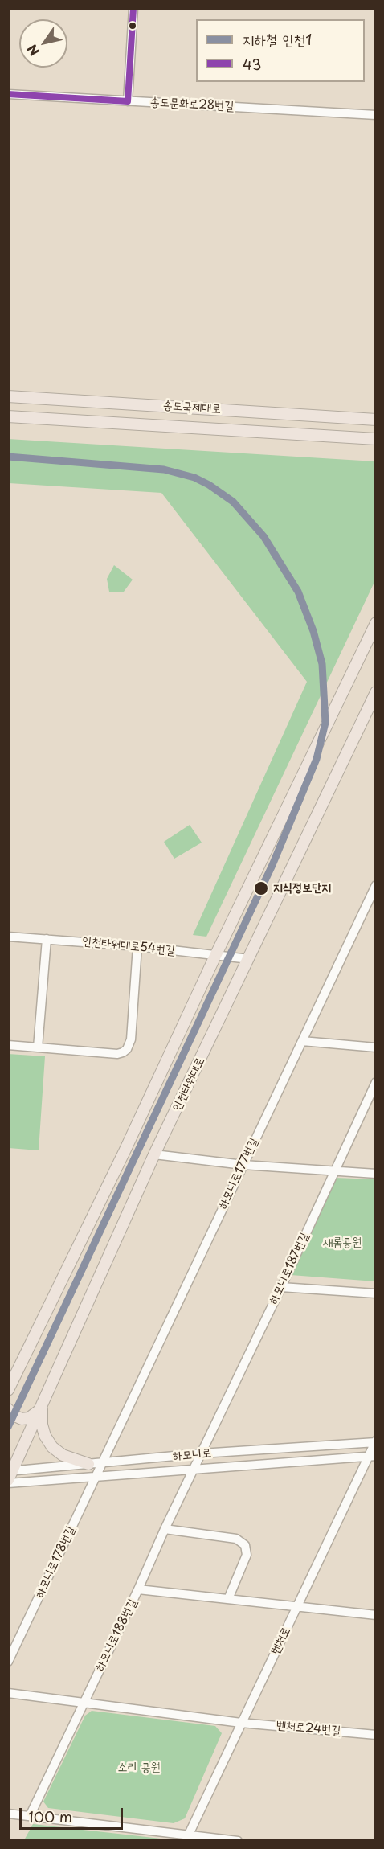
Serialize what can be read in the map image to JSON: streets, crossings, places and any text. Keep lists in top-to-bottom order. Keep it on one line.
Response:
{"streets":{"main road":["송도국제대로","인천타워대로"],"street":["송도문화로28번길","인천타워대로54번길","하모니로177번길","하모니로187번길","하모니로","하모니로178번길","하모니로188번길","벤처로","벤처로24번길"]},"crossings":[["인천타워대로54번길","인천타워대로"],["인천타워대로","하모니로"],["하모니로177번길","하모니로"],["하모니로177번길","하모니로178번길"],["하모니로187번길","하모니로"],["하모니로187번길","하모니로188번길"],["하모니로","하모니로178번길"],["하모니로","하모니로188번길"],["하모니로","벤처로"],["하모니로188번길","벤처로24번길"],["벤처로","벤처로24번길"]],"parks":["새롬공원","소리 공원"],"places":["지식정보단지"],"lines":["transit line 43","metro line 인천1"],"legend":["지하철 인천1","43"],"scale_bar":"100 m","north":"bottom left"}
